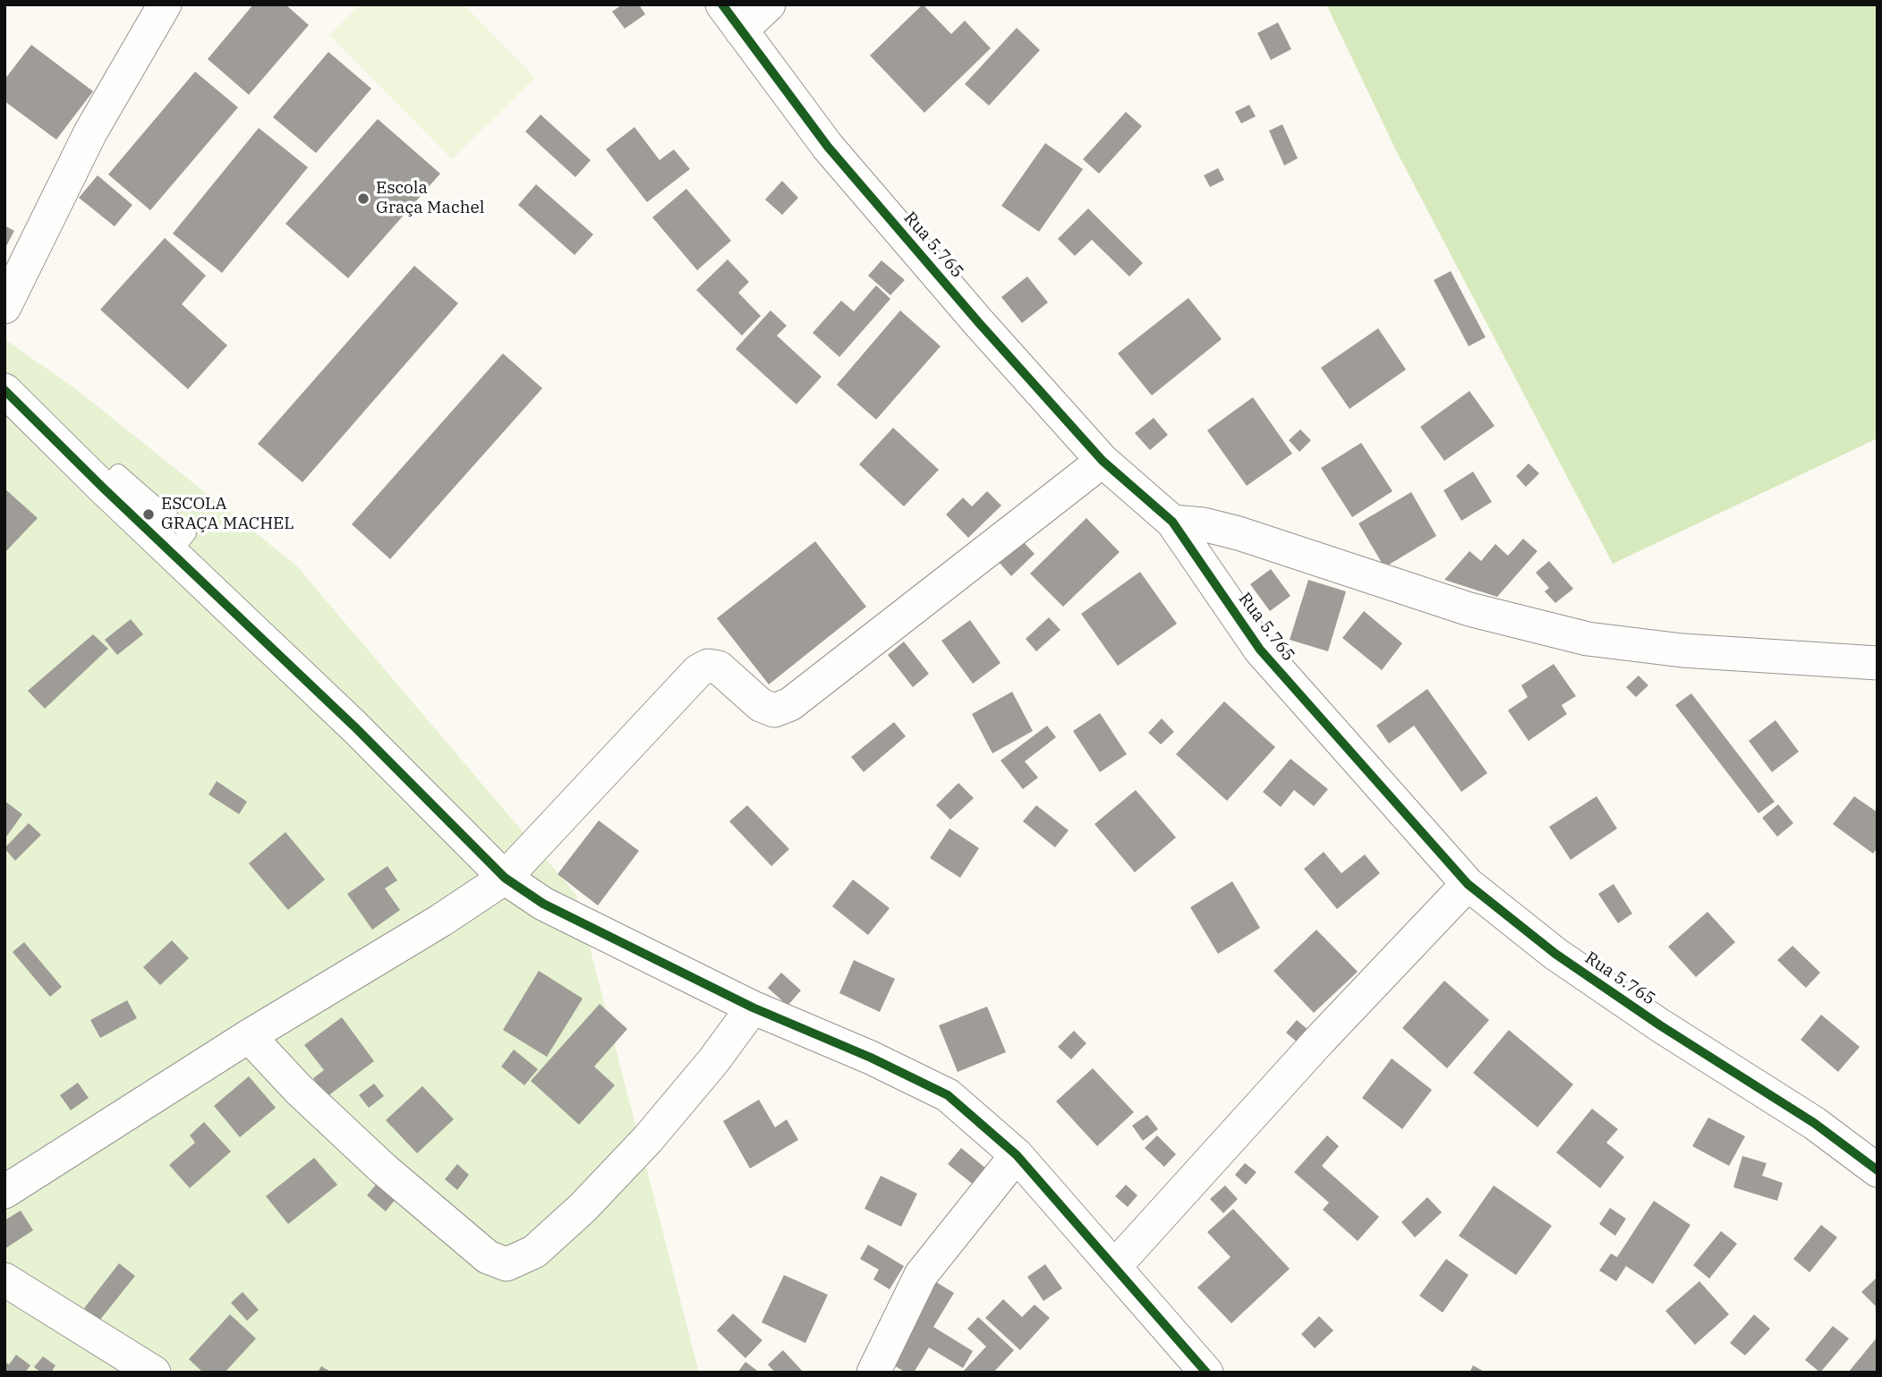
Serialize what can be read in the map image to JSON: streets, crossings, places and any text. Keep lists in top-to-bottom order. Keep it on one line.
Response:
{"streets":{"street":["Rua 5.765"]},"places":["Escola Graça Machel","ESCOLA GRAÇA MACHEL"]}
